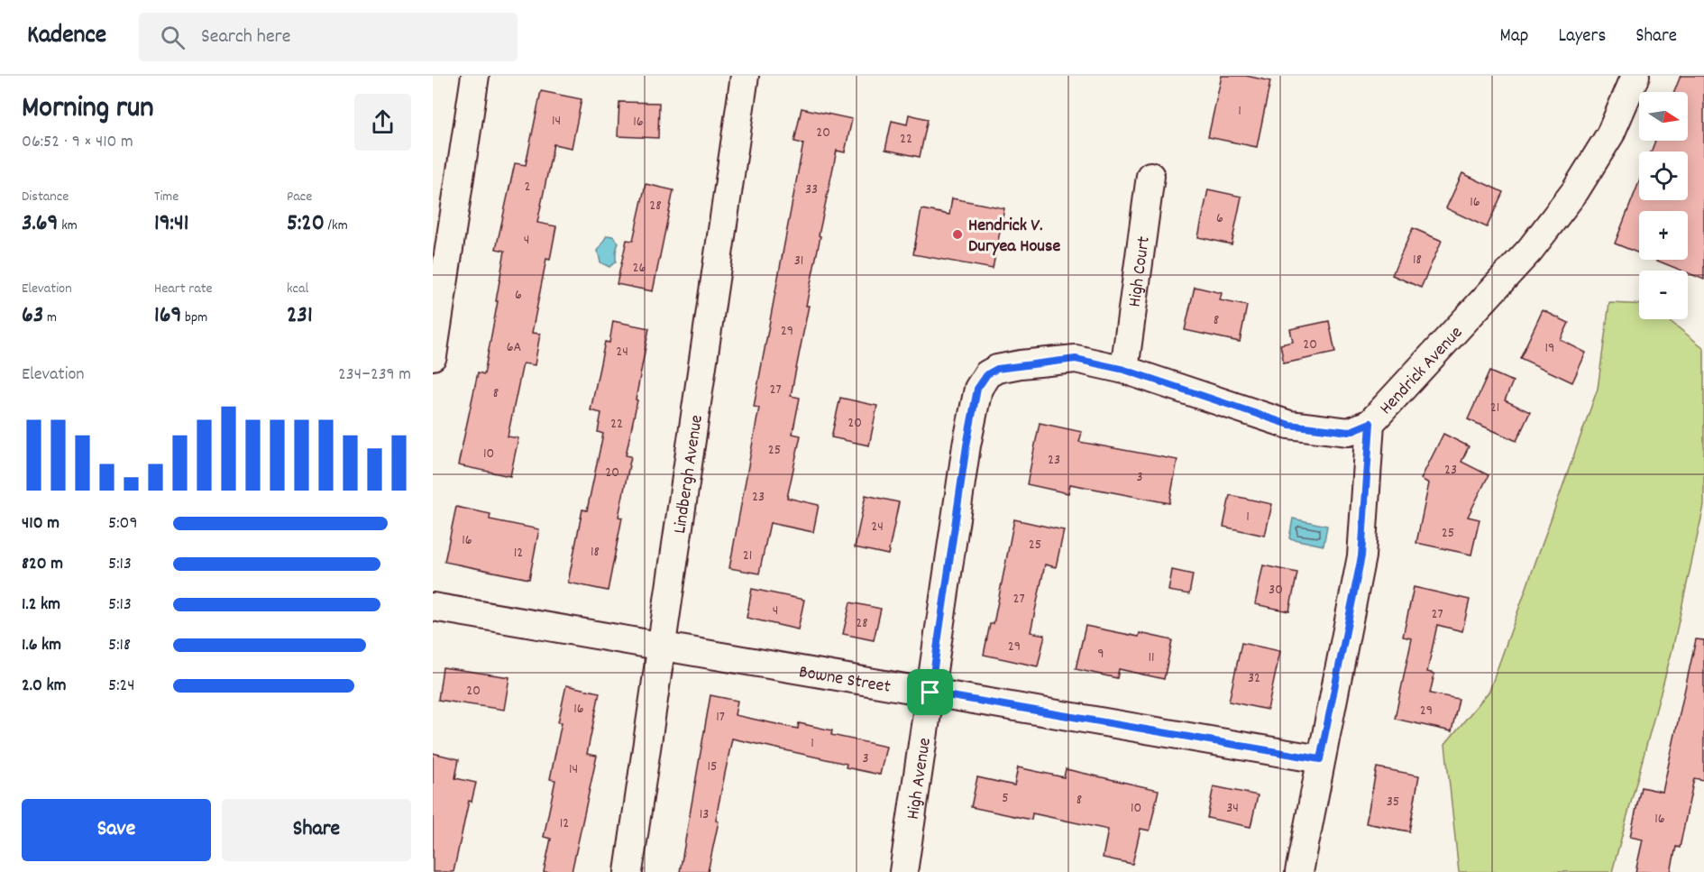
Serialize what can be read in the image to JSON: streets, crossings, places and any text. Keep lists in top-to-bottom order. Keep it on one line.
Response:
{"streets":{"street":["High Court","Hendrick Avenue","Lindbergh Avenue","Bowne Street","High Avenue"]},"crossings":[["High Court","High Avenue"],["Hendrick Avenue","Bowne Street"],["Hendrick Avenue","High Avenue"],["Lindbergh Avenue","Bowne Street"],["Bowne Street","High Avenue"]],"places":["Hendrick V. Duryea House"],"house_numbers":["1","14","16","20","22","2","33","16","28","6","4","18","31","26","6","8","29","20","6A","19","24","27","8","21","20","22","25","10","23","23","20","3","23","1","24","25","16","25","18","12","21","30","27","4","27","28","29","9","11","32","20","16","29","17","1","3","15","14","5","8","35","10","34","13","16","12"],"north":"right","page":{"header":"Kadence","search":"Search here","nav":["Map","Layers","Share"],"heading":["Morning run","06:52 · 9 × 410 m"],"map_buttons":["+","−"],"stats":[["Distance","3.69 km"],["Time","19:41"],["Pace","5:20 /km"],["Elevation","63 m"],["Heart rate","169 bpm"],["kcal","231"]],"chart":["Elevation","234–239 m"],"list":[{"name":"410 m","note":"5:09"},{"name":"820 m","note":"5:13"},{"name":"1.2 km","note":"5:13"},{"name":"1.6 km","note":"5:18"},{"name":"2.0 km","note":"5:24"}],"buttons":["Save","Share"]}}
